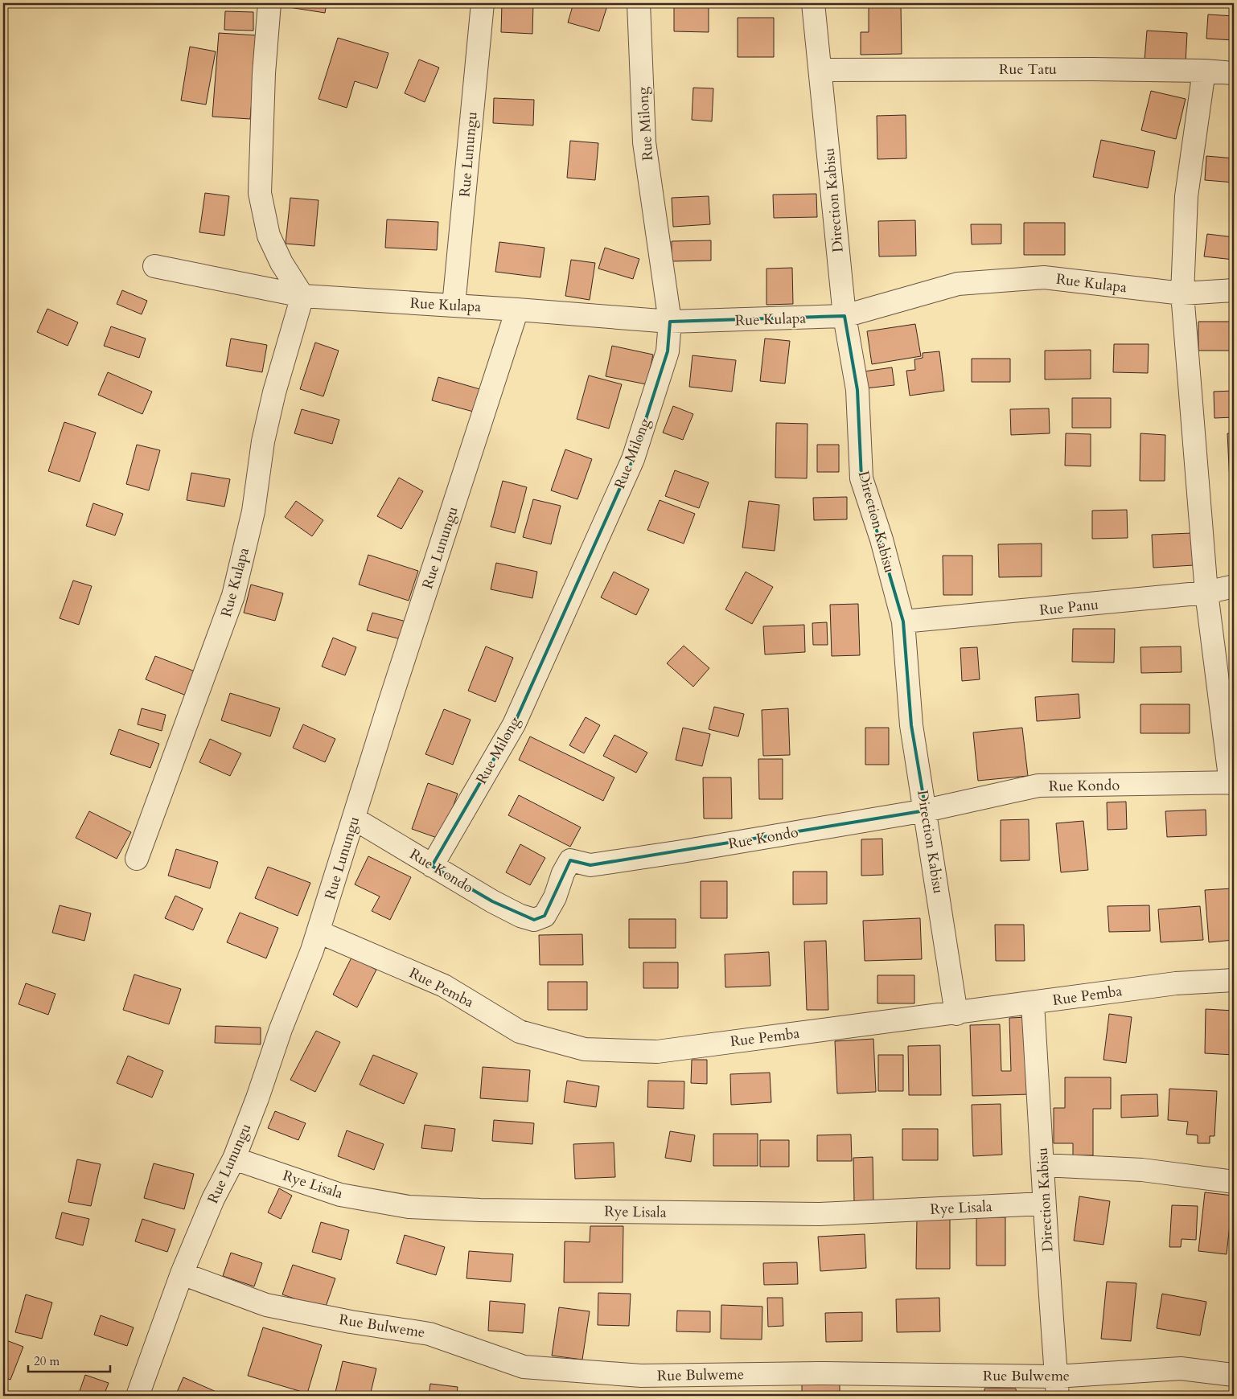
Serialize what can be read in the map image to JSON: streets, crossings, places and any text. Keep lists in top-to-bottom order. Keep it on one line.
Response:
{"streets":{"street":["Rue Tatu","Rue Milong","Rue Lunungu","Direction Kabisu","Rue Kulapa","Rue Panu","Rue Kondo","Rue Pemba","Rye Lisala","Rue Bulweme"]},"crossings":[["Rue Tatu","Direction Kabisu"],["Rue Milong","Rue Kulapa"],["Rue Milong","Rue Kondo"],["Rue Lunungu","Rue Kulapa"],["Rue Lunungu","Rue Kondo"],["Rue Lunungu","Rue Pemba"],["Rue Lunungu","Rye Lisala"],["Rue Lunungu","Rue Bulweme"],["Direction Kabisu","Rue Kulapa"],["Direction Kabisu","Rue Panu"],["Direction Kabisu","Rue Kondo"],["Direction Kabisu","Rue Pemba"],["Direction Kabisu","Rye Lisala"],["Direction Kabisu","Rue Bulweme"]],"scale_bar":"20 m"}
